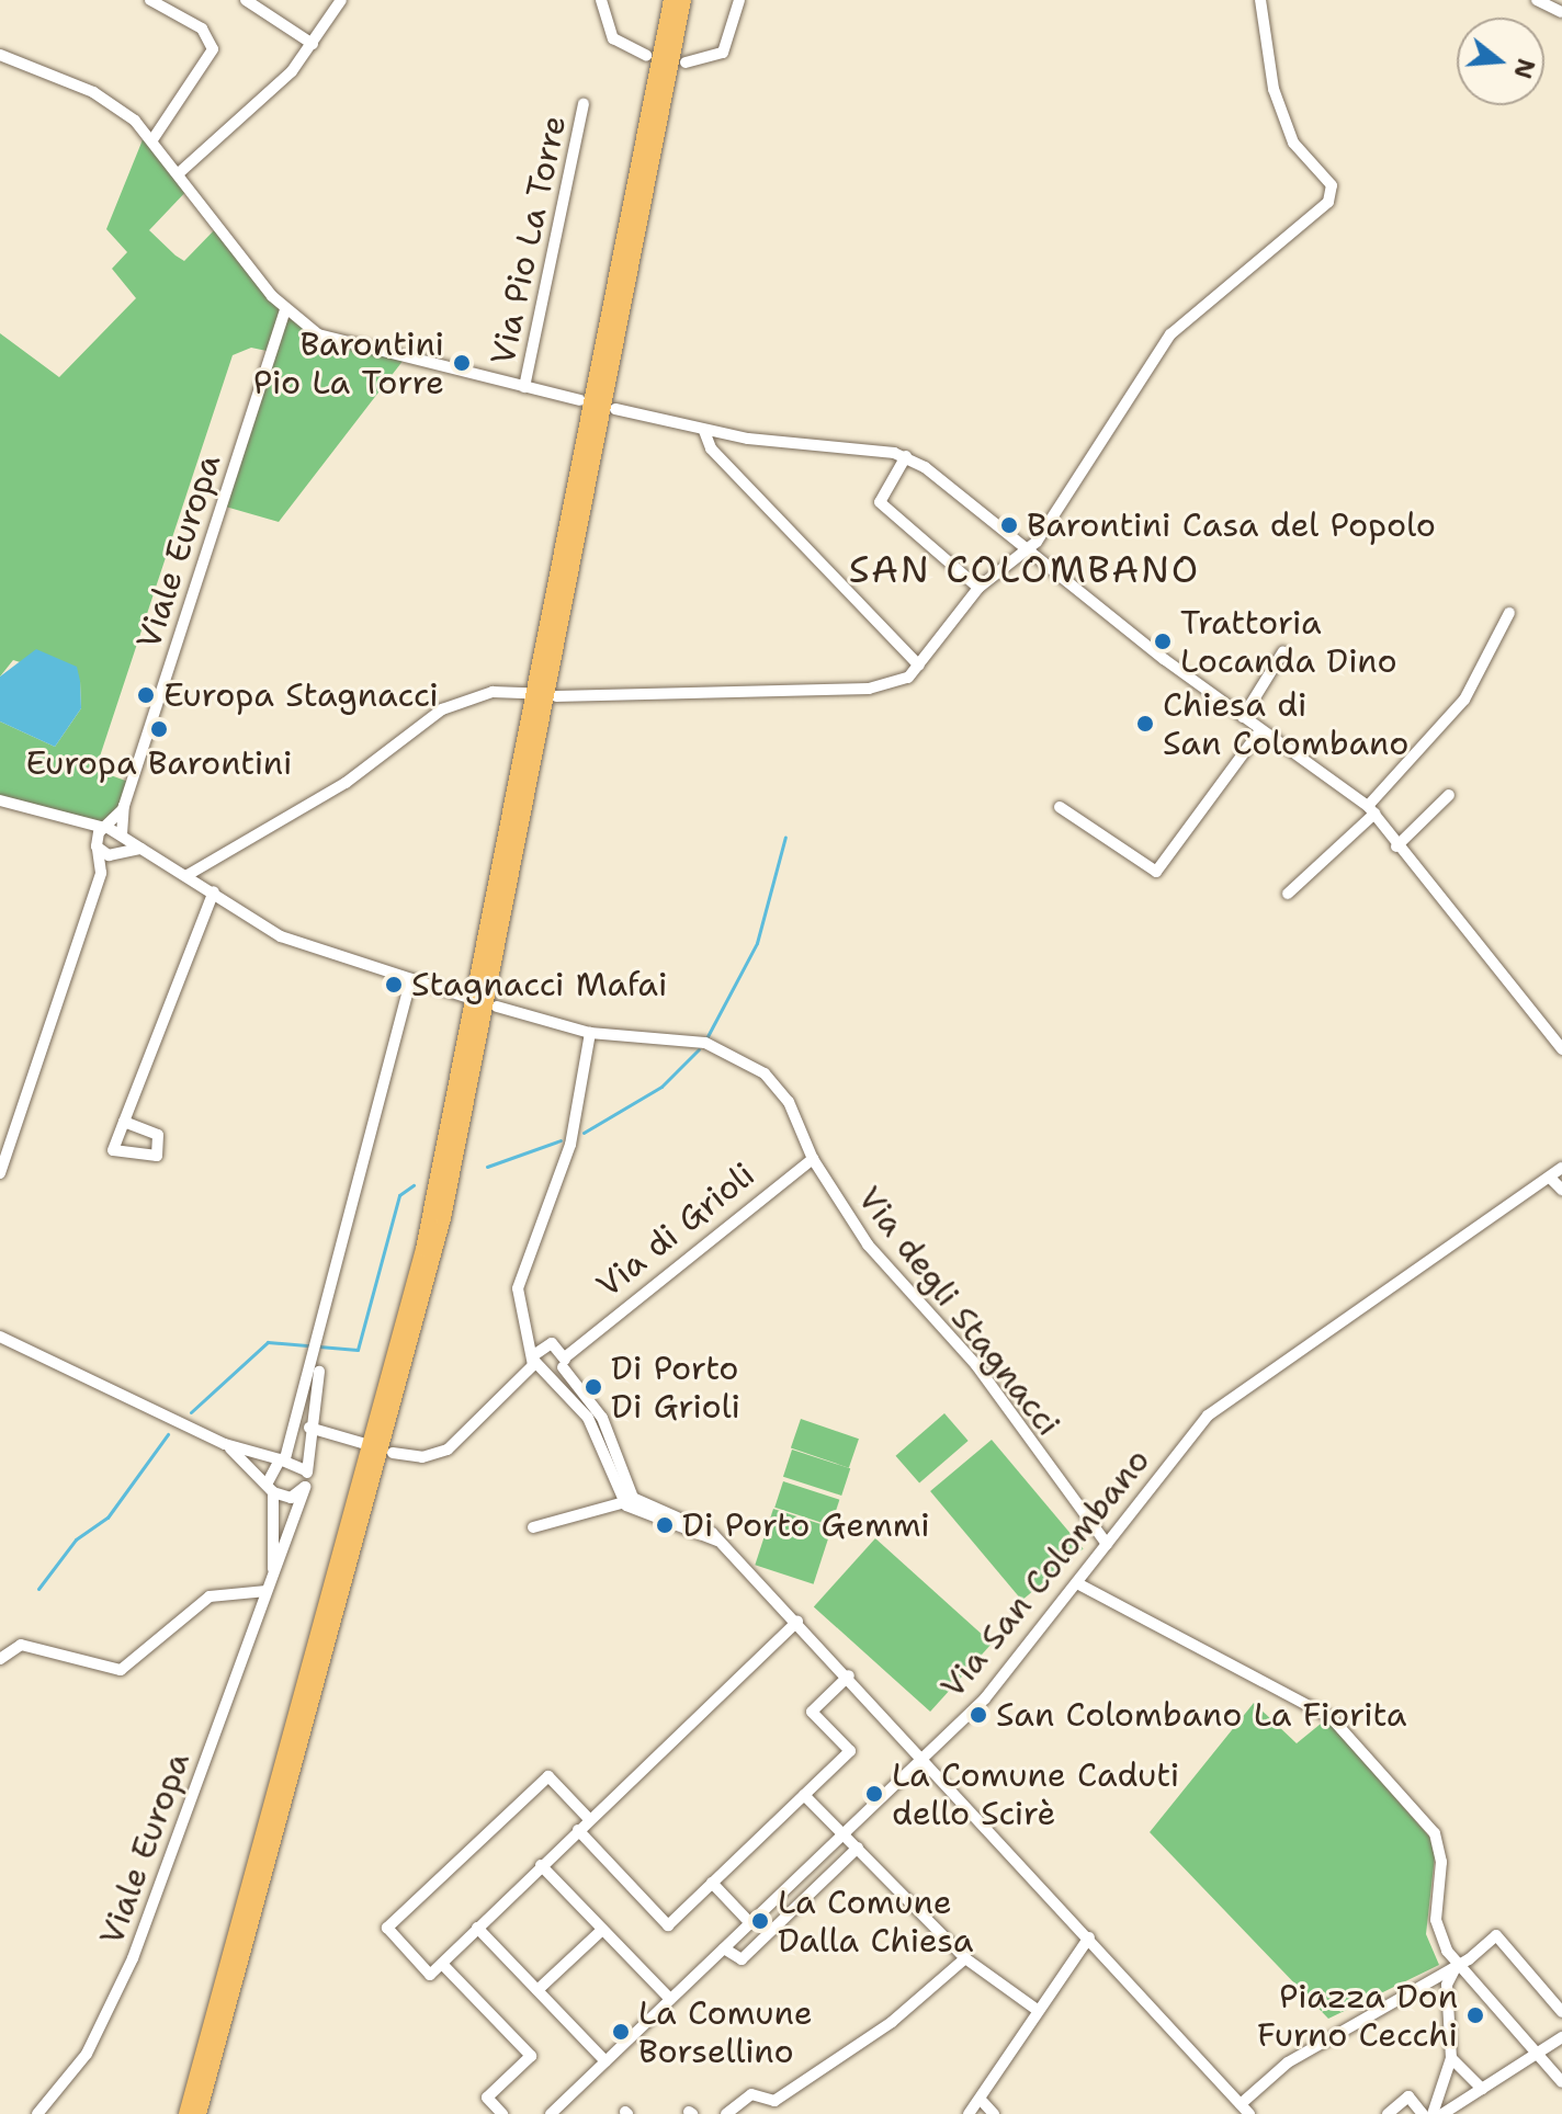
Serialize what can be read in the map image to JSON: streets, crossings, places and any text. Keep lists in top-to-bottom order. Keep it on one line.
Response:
{"streets":{"street":["Via Pio La Torre","Viale Europa","Via di Grioli","Via degli Stagnacci","Via San Colombano"]},"crossings":[["Via di Grioli","Via degli Stagnacci"],["Via degli Stagnacci","Via San Colombano"]],"districts":["SAN COLOMBANO"],"places":["Barontini Pio La Torre","Barontini Casa del Popolo","Trattoria Locanda Dino","Europa Stagnacci","Chiesa di San Colombano","Europa Barontini","Stagnacci Mafai","Di Porto Di Grioli","Di Porto Gemmi","San Colombano La Fiorita","La Comune Caduti dello Scirè","La Comune Dalla Chiesa","Piazza Don Furno Cecchi","La Comune Borsellino"],"north":"right"}
